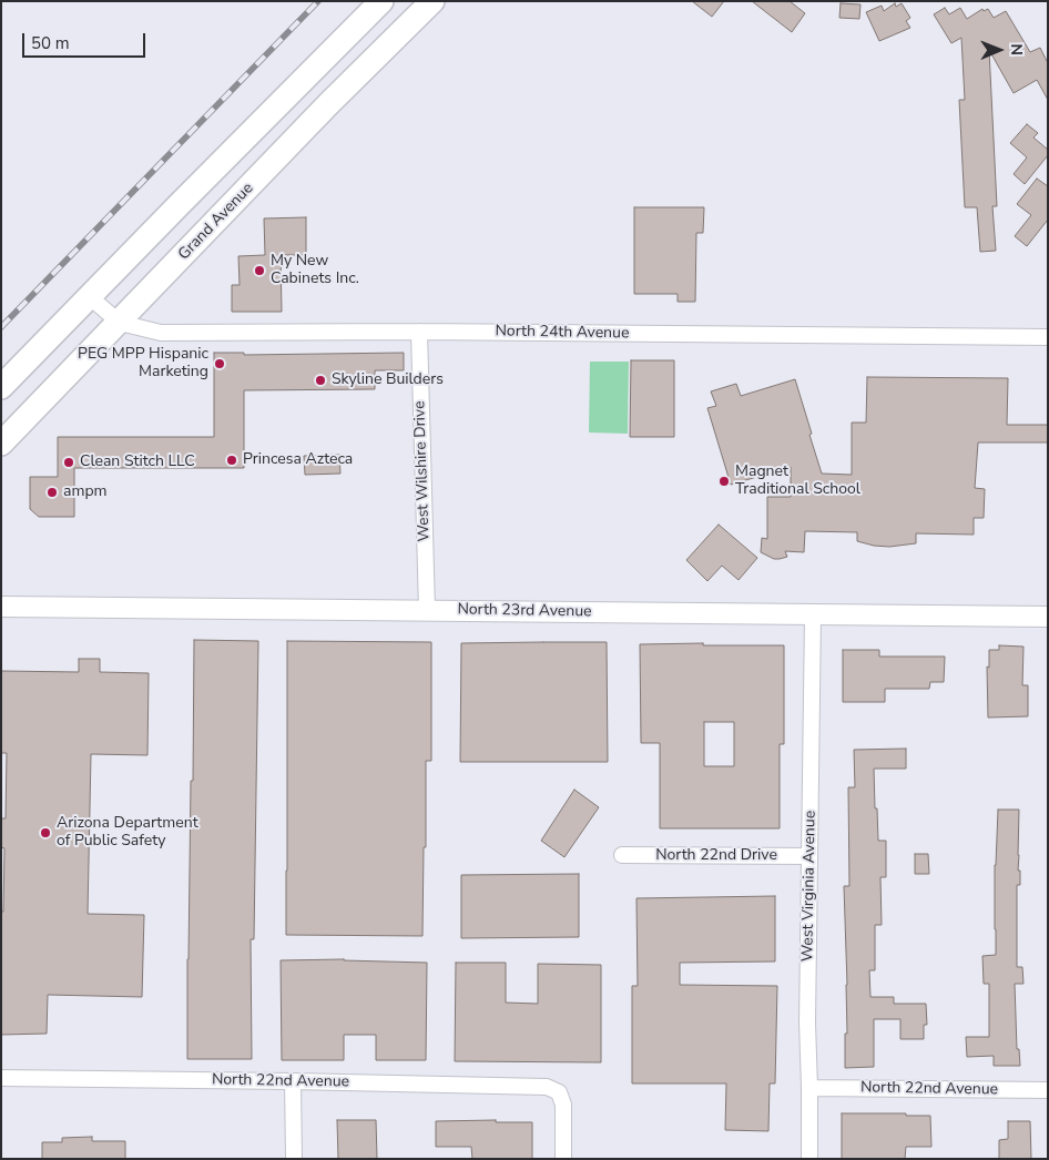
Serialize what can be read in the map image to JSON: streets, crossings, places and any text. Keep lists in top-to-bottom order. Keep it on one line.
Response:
{"streets":{"main road":["Grand Avenue"],"street":["North 24th Avenue","West Wilshire Drive","North 23rd Avenue","North 22nd Drive","West Virginia Avenue","North 22nd Avenue"]},"crossings":[["Grand Avenue","North 24th Avenue"],["North 24th Avenue","West Wilshire Drive"],["West Wilshire Drive","North 23rd Avenue"],["North 23rd Avenue","West Virginia Avenue"],["North 22nd Drive","West Virginia Avenue"],["West Virginia Avenue","North 22nd Avenue"]],"places":["My New Cabinets Inc.","PEG MPP Hispanic Marketing","Skyline Builders","Princesa Azteca","Clean Stitch LLC","Magnet Traditional School","ampm","Arizona Department of Public Safety"],"scale_bar":"50 m","north":"right"}
